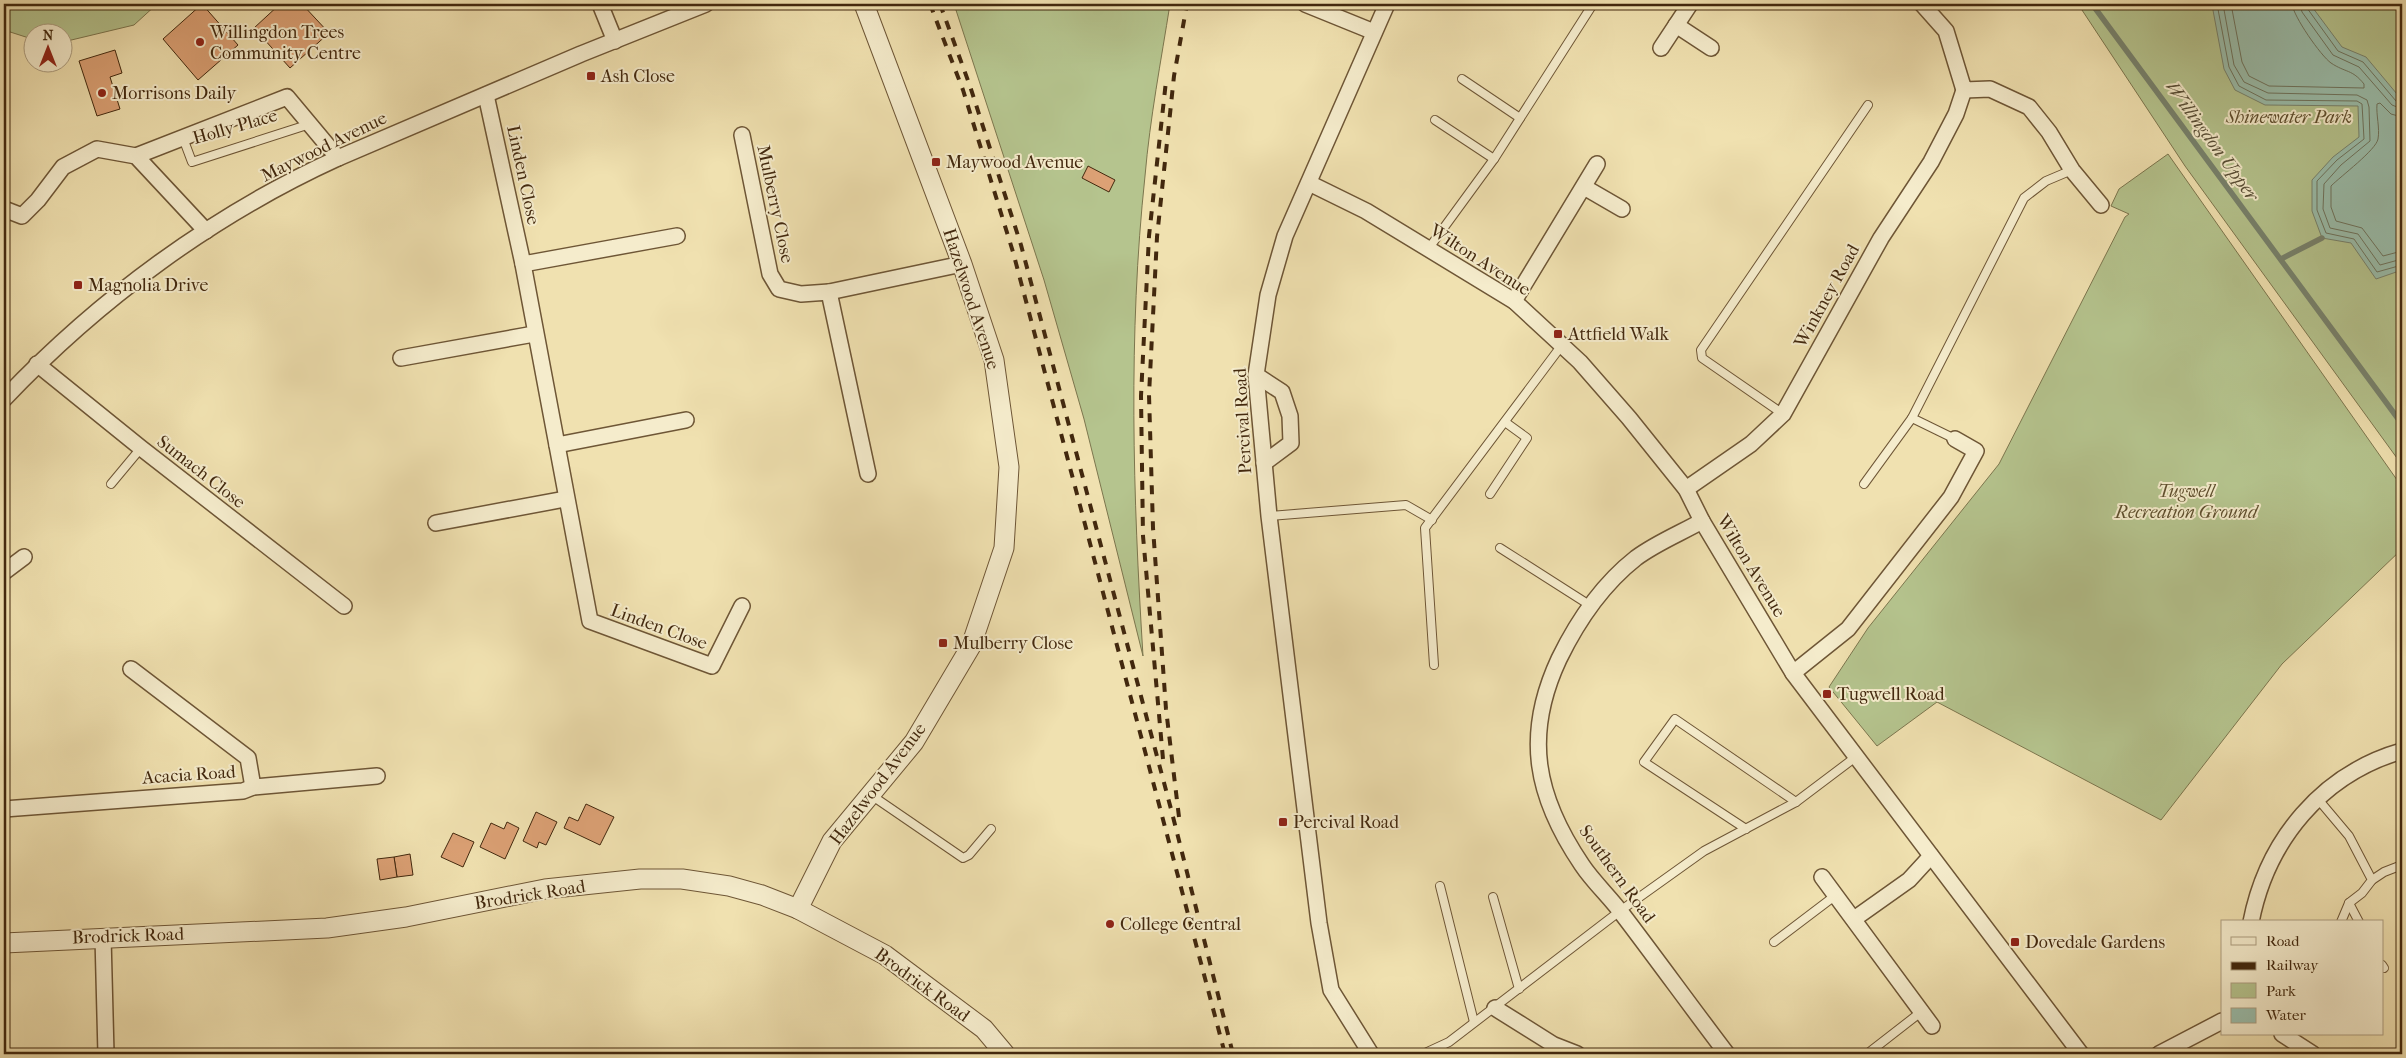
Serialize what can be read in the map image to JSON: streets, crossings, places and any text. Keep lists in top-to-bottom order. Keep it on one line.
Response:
{"streets":{"street":["Holly Place","Maywood Avenue","Linden Close","Mulberry Close","Wilton Avenue","Winkney Road","Hazelwood Avenue","Percival Road","Sumach Close","Acacia Road","Southern Road","Brodrick Road"]},"crossings":[["Holly Place","Maywood Avenue"],["Maywood Avenue","Linden Close"],["Maywood Avenue","Sumach Close"],["Mulberry Close","Hazelwood Avenue"],["Wilton Avenue","Winkney Road"],["Wilton Avenue","Percival Road"],["Wilton Avenue","Southern Road"],["Hazelwood Avenue","Brodrick Road"]],"water":["Willingdon Upper"],"parks":["Shinewater Park","Tugwell Recreation Ground"],"places":{"other":["Willingdon Trees Community Centre","Morrisons Daily","College Central"],"transit":["Ash Close","Maywood Avenue","Magnolia Drive","Attfield Walk","Mulberry Close","Tugwell Road","Percival Road","Dovedale Gardens"]},"legend":["Road","Railway","Park","Water"],"north":"top"}
